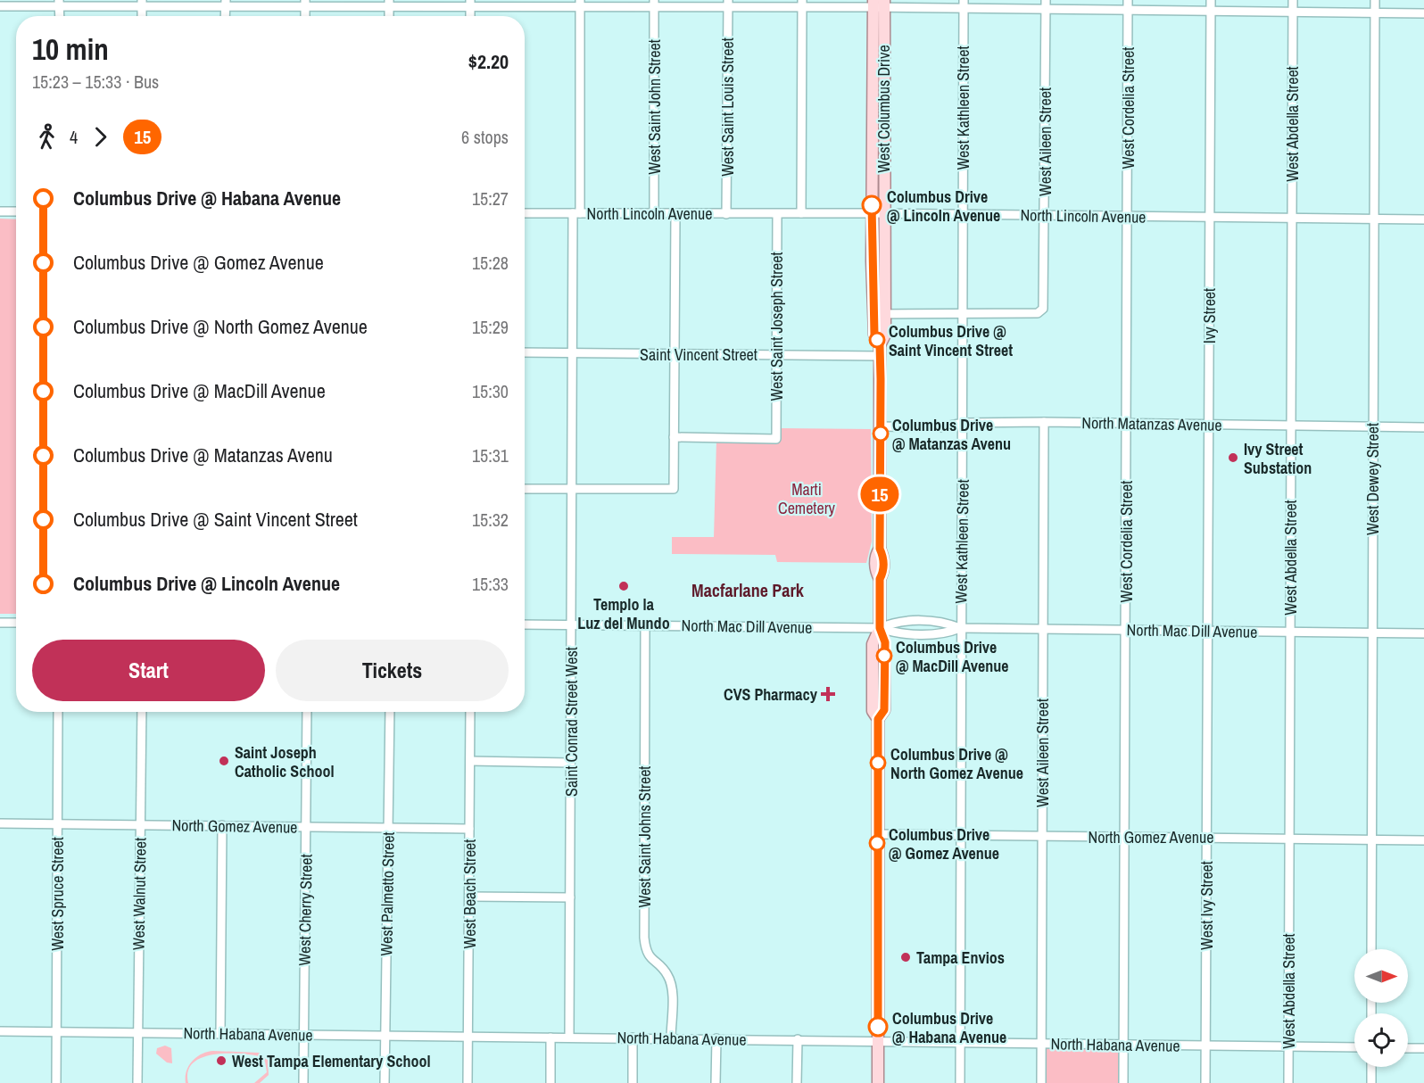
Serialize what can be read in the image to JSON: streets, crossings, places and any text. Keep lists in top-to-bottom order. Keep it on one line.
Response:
{"streets":{"main road":["West Columbus Drive"],"street":["West Saint John Street","West Saint Louis Street","West Kathleen Street","West Cordelia Street","West Abdella Street","West Aileen Street","North Lincoln Avenue","Ivy Street","West Saint Joseph Street","Saint Vincent Street","North Matanzas Avenue","West Dewey Street","North Mac Dill Avenue","Saint Conrad Street West","North Gomez Avenue","West Saint Johns Street","West Spruce Street","West Walnut Street","West Palmetto Street","West Beach Street","West Ivy Street","West Cherry Street","North Habana Avenue"]},"crossings":[["West Saint John Street","North Lincoln Avenue"],["West Saint Louis Street","North Lincoln Avenue"],["West Kathleen Street","West Aileen Street"],["West Kathleen Street","North Lincoln Avenue"],["West Kathleen Street","North Matanzas Avenue"],["West Kathleen Street","North Mac Dill Avenue"],["West Kathleen Street","North Gomez Avenue"],["West Kathleen Street","North Habana Avenue"],["West Cordelia Street","North Lincoln Avenue"],["West Cordelia Street","North Matanzas Avenue"],["West Cordelia Street","North Mac Dill Avenue"],["West Cordelia Street","North Gomez Avenue"],["West Cordelia Street","North Habana Avenue"],["West Columbus Drive","North Lincoln Avenue"],["West Columbus Drive","Saint Vincent Street"],["West Columbus Drive","North Matanzas Avenue"],["West Columbus Drive","North Mac Dill Avenue"],["West Columbus Drive","North Gomez Avenue"],["West Columbus Drive","North Habana Avenue"],["West Abdella Street","North Lincoln Avenue"],["West Abdella Street","North Matanzas Avenue"],["West Abdella Street","North Mac Dill Avenue"],["West Abdella Street","North Gomez Avenue"],["West Abdella Street","North Habana Avenue"],["West Aileen Street","North Lincoln Avenue"],["West Aileen Street","North Matanzas Avenue"],["West Aileen Street","North Mac Dill Avenue"],["West Aileen Street","North Gomez Avenue"],["West Aileen Street","North Habana Avenue"],["North Lincoln Avenue","Ivy Street"],["North Lincoln Avenue","West Saint Joseph Street"],["North Lincoln Avenue","West Dewey Street"],["North Lincoln Avenue","Saint Conrad Street West"],["Ivy Street","North Matanzas Avenue"],["Ivy Street","North Mac Dill Avenue"],["Ivy Street","West Ivy Street"],["West Saint Joseph Street","Saint Vincent Street"],["Saint Vincent Street","Saint Conrad Street West"],["North Matanzas Avenue","West Dewey Street"],["West Dewey Street","North Mac Dill Avenue"],["West Dewey Street","North Gomez Avenue"],["North Mac Dill Avenue","Saint Conrad Street West"],["North Mac Dill Avenue","West Saint Johns Street"],["North Mac Dill Avenue","West Ivy Street"],["Saint Conrad Street West","North Habana Avenue"],["North Gomez Avenue","West Spruce Street"],["North Gomez Avenue","West Walnut Street"],["North Gomez Avenue","West Palmetto Street"],["North Gomez Avenue","West Beach Street"],["North Gomez Avenue","West Ivy Street"],["North Gomez Avenue","West Cherry Street"],["West Saint Johns Street","North Habana Avenue"],["West Spruce Street","North Habana Avenue"],["West Walnut Street","North Habana Avenue"],["West Palmetto Street","North Habana Avenue"],["West Beach Street","North Habana Avenue"],["West Ivy Street","North Habana Avenue"],["West Cherry Street","North Habana Avenue"]],"districts":["Macfarlane Park"],"parks":["Marti Cemetery"],"places":{"other":["Columbus Drive @ Lincoln Avenue","Columbus Drive @ Saint Vincent Street","Columbus Drive @ Matanzas Avenu","Ivy Street Substation","Templo la Luz del Mundo","Columbus Drive @ MacDill Avenue","Saint Joseph Catholic School","Columbus Drive @ North Gomez Avenue","Columbus Drive @ Gomez Avenue","Tampa Envios","Columbus Drive @ Habana Avenue","West Tampa Elementary School"],"health":["CVS Pharmacy"]},"lines":["bus line 15"],"north":"right","page":{"on_map":"15","heading":["10 min","15:23 – 15:33 · Bus","$2.20"],"legs":["4","15","6 stops"],"list":[{"name":"Columbus Drive @ Habana Avenue","value":"15:27"},{"name":"Columbus Drive @ Gomez Avenue","value":"15:28"},{"name":"Columbus Drive @ North Gomez Avenue","value":"15:29"},{"name":"Columbus Drive @ MacDill Avenue","value":"15:30"},{"name":"Columbus Drive @ Matanzas Avenu","value":"15:31"},{"name":"Columbus Drive @ Saint Vincent Street","value":"15:32"},{"name":"Columbus Drive @ Lincoln Avenue","value":"15:33"}],"buttons":["Start","Tickets"]}}
